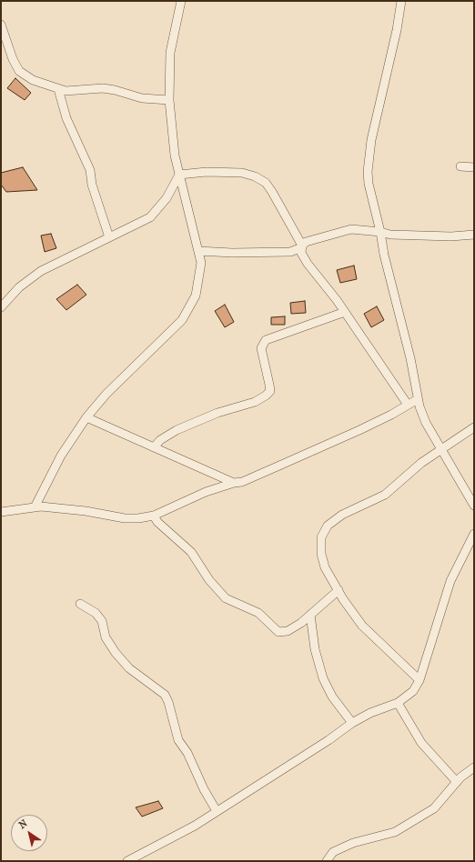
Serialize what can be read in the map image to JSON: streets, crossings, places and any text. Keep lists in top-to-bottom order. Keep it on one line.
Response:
{"north":"top left"}
